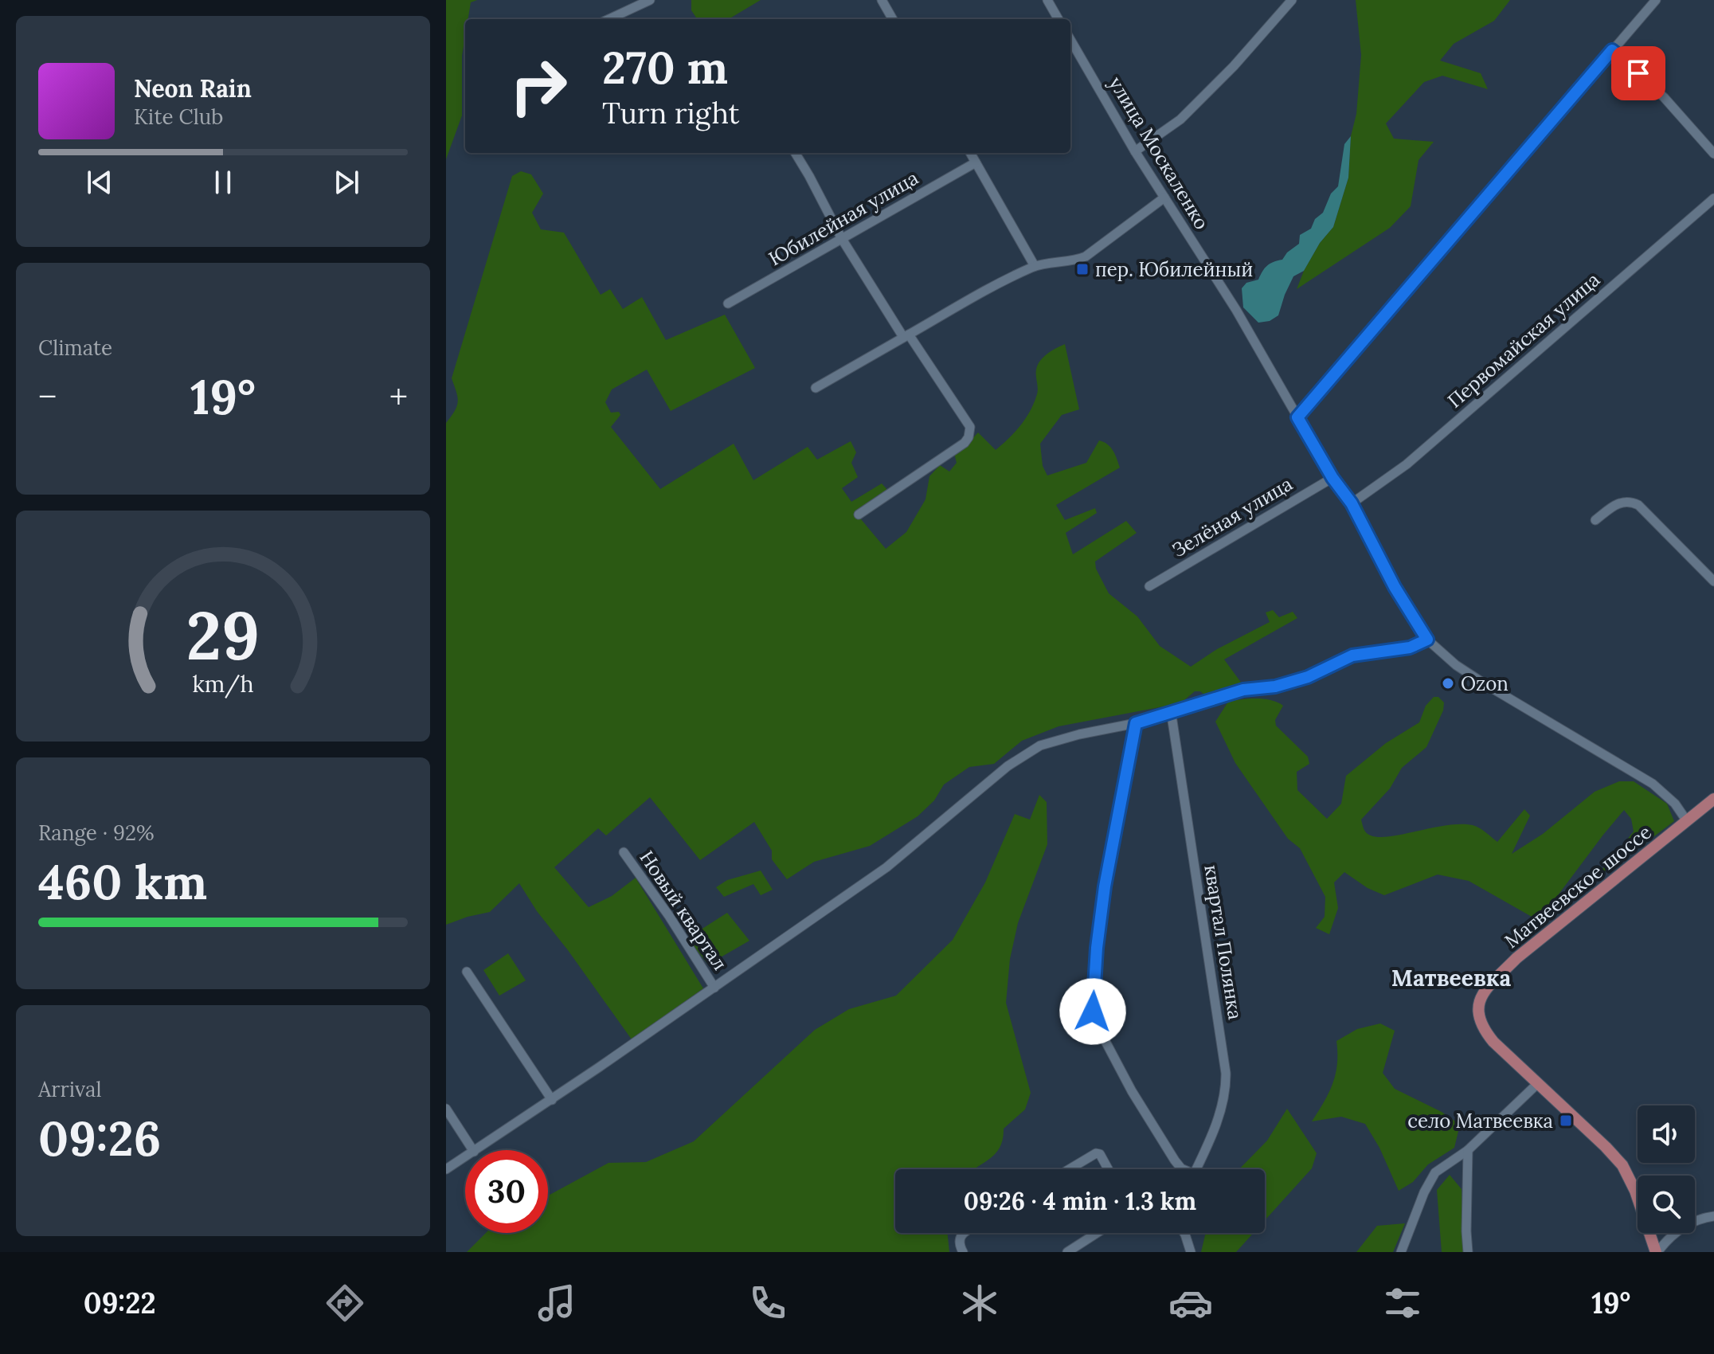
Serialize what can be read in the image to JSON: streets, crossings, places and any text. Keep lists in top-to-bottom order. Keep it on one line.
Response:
{"streets":{"main road":["Матвеевское шоссе"],"street":["улица Москаленко","Юбилейная улица","Первомайская улица","Зелёная улица","Новый квартал","квартал Полянка"]},"crossings":[["улица Москаленко","Первомайская улица"],["улица Москаленко","Зелёная улица"],["улица Москаленко","Матвеевское шоссе"]],"districts":["Матвеевка"],"places":{"transit":["пер. Юбилейный","село Матвеевка"],"other":["Ozon"]},"page":{"turn":["270 m","Turn right"],"song":["Neon Rain","Kite Club"],"tile":["Climate",["Range · 92%","460 km"],["Arrival","09:26"]],"heat":["−","19°","+"],"limit":"30","trip":"09:26 · 4 min · 1.3 km","tabs":["09:22","19°"],"gauge":["29","km/h"]}}
